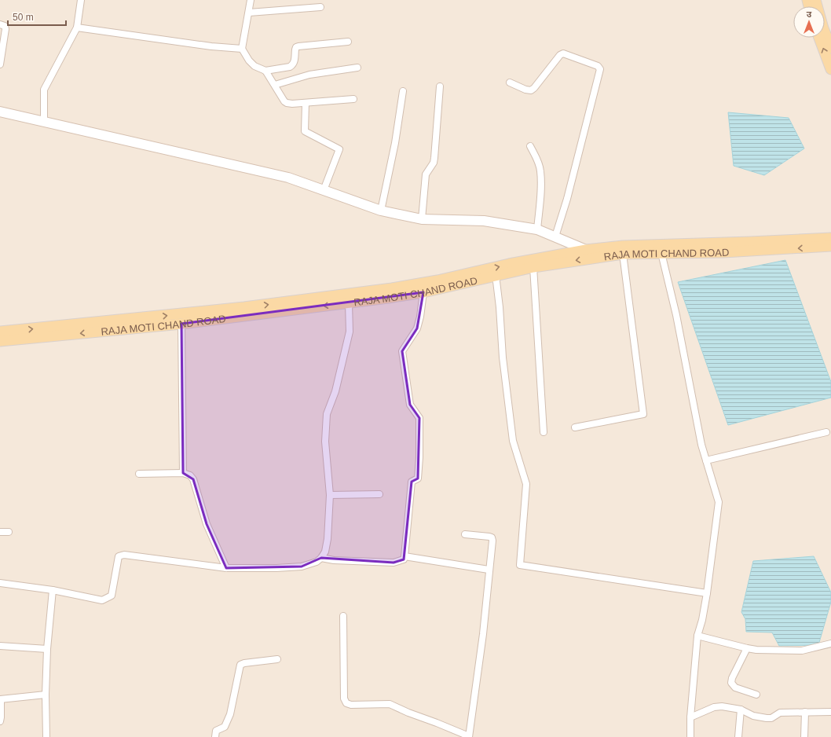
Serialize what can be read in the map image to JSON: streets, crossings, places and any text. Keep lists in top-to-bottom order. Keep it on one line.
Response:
{"streets":{"main road":["RAJA MOTI CHAND ROAD"]},"scale_bar":"50 m","north":"top"}
